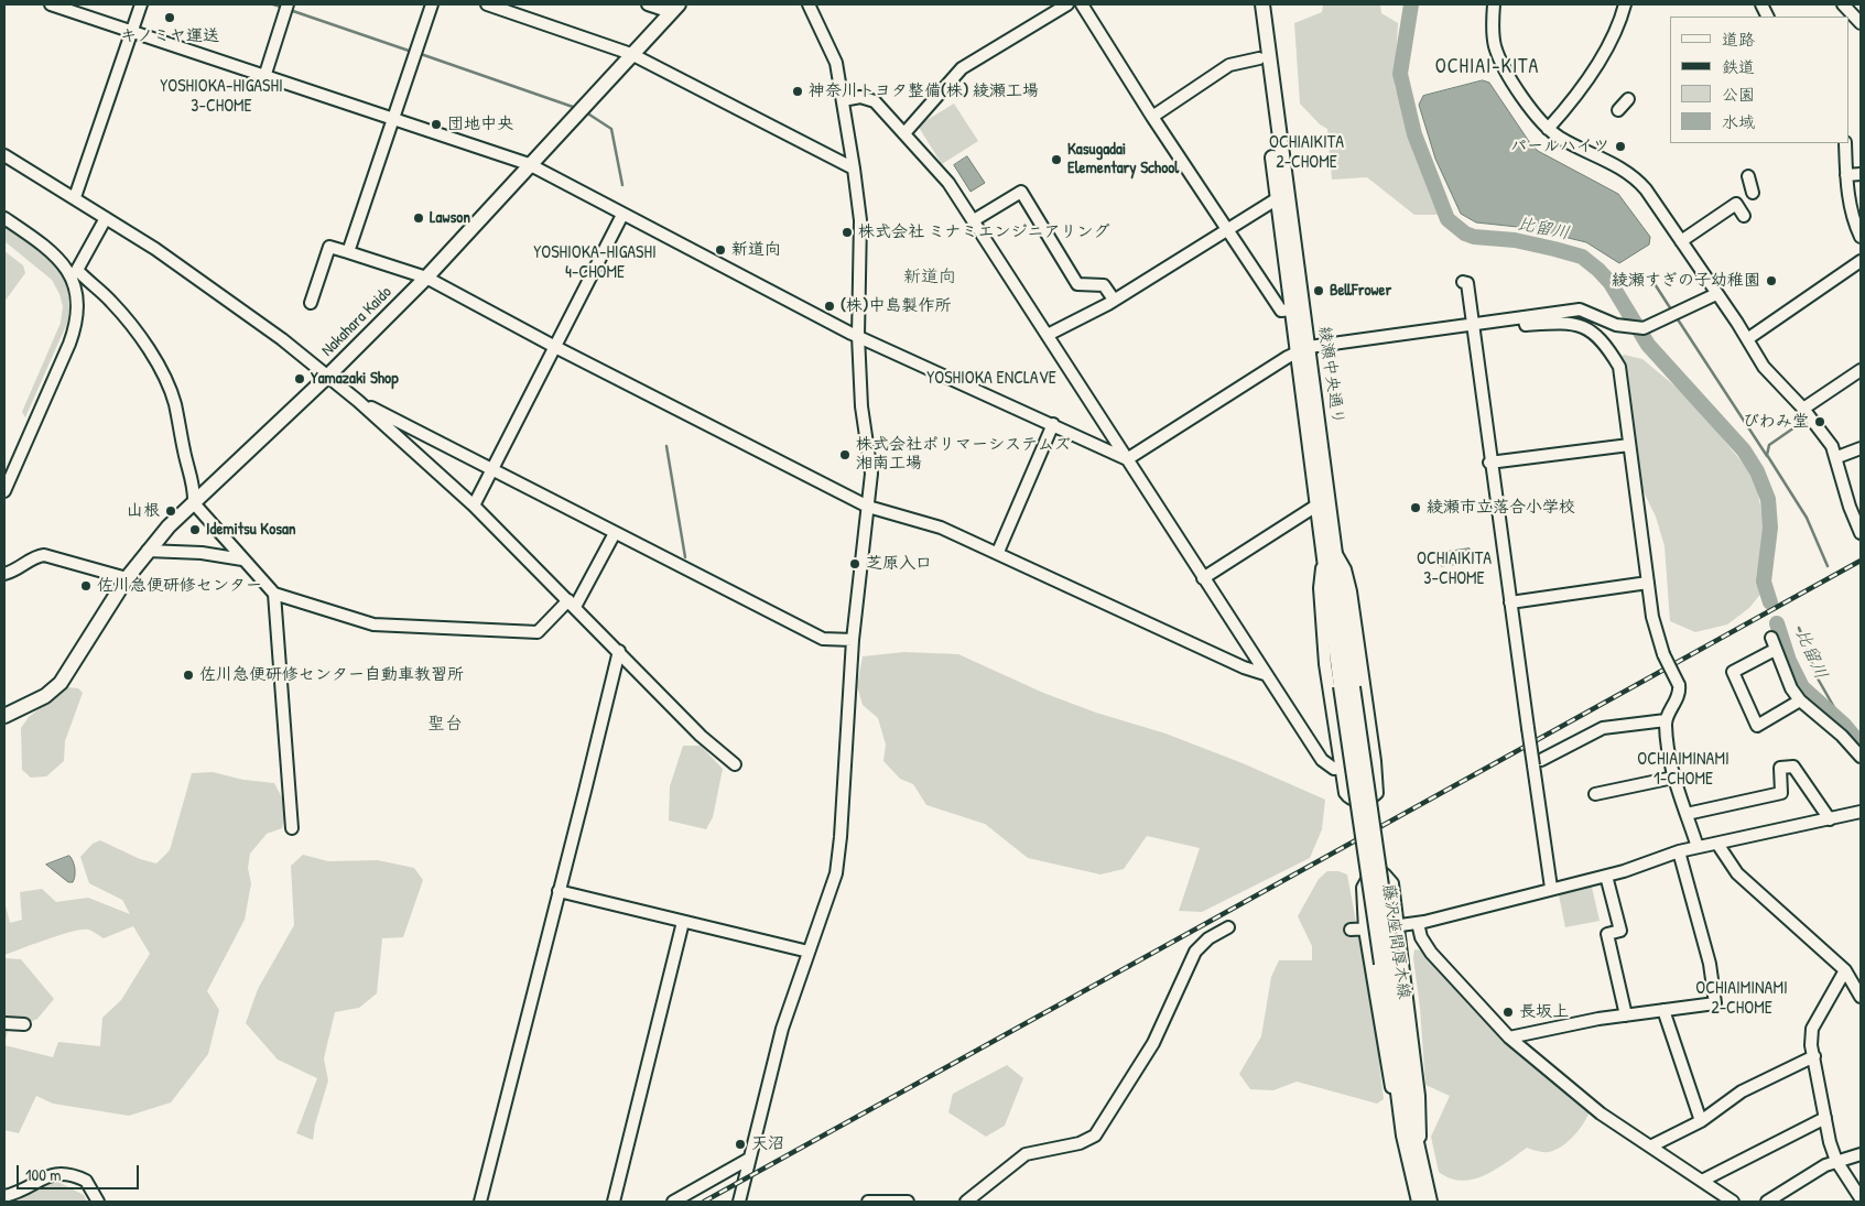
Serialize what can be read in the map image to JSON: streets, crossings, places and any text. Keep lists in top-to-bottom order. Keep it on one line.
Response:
{"streets":{"main road":["Nakahara Kaido","綾瀬中央通り","藤沢座間厚木線"]},"crossings":[["綾瀬中央通り","藤沢座間厚木線"]],"districts":["OCHIAI-KITA","YOSHIOKA-HIGASHI 3-CHOME","OCHIAIKITA 2-CHOME","YOSHIOKA-HIGASHI 4-CHOME","新道向","YOSHIOKA ENCLAVE","OCHIAIKITA 3-CHOME","聖台","OCHIAIMINAMI 1-CHOME","OCHIAIMINAMI 2-CHOME"],"water":["比留川"],"places":["キノミヤ運送","神奈川トヨタ整備(株) 綾瀬工場","団地中央","パールハイツ","Kasugadai Elementary School","Lawson","株式会社 ミナミエンジニアリング","新道向","綾瀬すぎの子幼稚園","BellFrower","(株)中島製作所","Yamazaki Shop","びわみ堂","株式会社ポリマーシステムズ 湘南工場","綾瀬市立落合小学校","山根","Idemitsu Kosan","芝原入口","佐川急便研修センター","佐川急便研修センター自動車教習所","長坂上","天沼"],"legend":["道路","鉄道","公園","水域"],"scale_bar":"100 m"}
